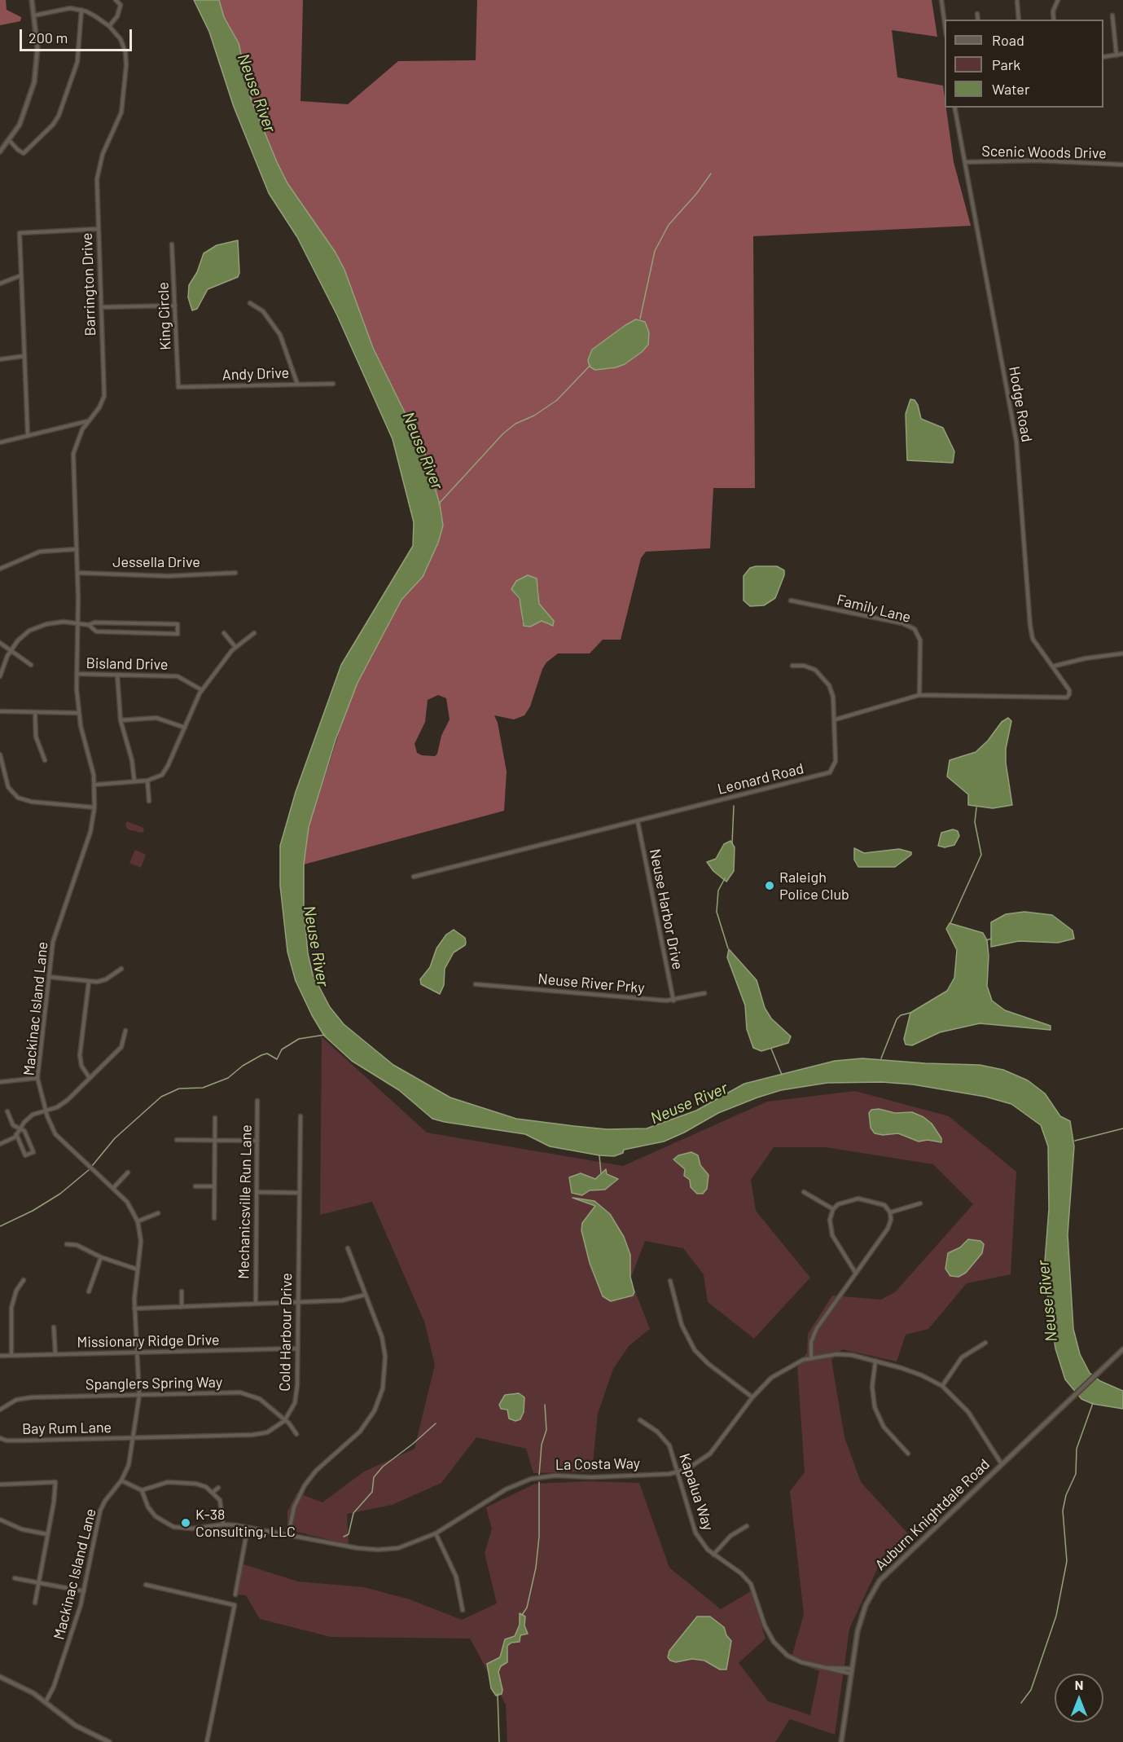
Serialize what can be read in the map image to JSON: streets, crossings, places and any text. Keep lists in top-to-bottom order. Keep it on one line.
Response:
{"streets":{"street":["Scenic Woods Drive","Barrington Drive","King Circle","Andy Drive","Hodge Road","Jessella Drive","Family Lane","Bisland Drive","Leonard Road","Neuse Harbor Drive","Neuse River Prky","Mackinac Island Lane","Mechanicsville Run Lane","Cold Harbour Drive","Missionary Ridge Drive","Spanglers Spring Way","Bay Rum Lane","La Costa Way","Kapalua Way","Auburn Knightdale Road"]},"crossings":[["Scenic Woods Drive","Hodge Road"],["Barrington Drive","Jessella Drive"],["Barrington Drive","Mackinac Island Lane"],["King Circle","Andy Drive"],["Hodge Road","Family Lane"],["Bisland Drive","Mackinac Island Lane"],["Leonard Road","Neuse Harbor Drive"],["Neuse Harbor Drive","Neuse River Prky"],["Mackinac Island Lane","Missionary Ridge Drive"],["Mackinac Island Lane","Spanglers Spring Way"],["Mackinac Island Lane","Bay Rum Lane"],["Cold Harbour Drive","Missionary Ridge Drive"],["Cold Harbour Drive","Spanglers Spring Way"],["La Costa Way","Kapalua Way"],["La Costa Way","Auburn Knightdale Road"],["Kapalua Way","Auburn Knightdale Road"]],"water":["Neuse River"],"places":["Raleigh Police Club","K-38 Consulting, LLC"],"legend":["Road","Park","Water"],"scale_bar":"200 m","north":"top"}
